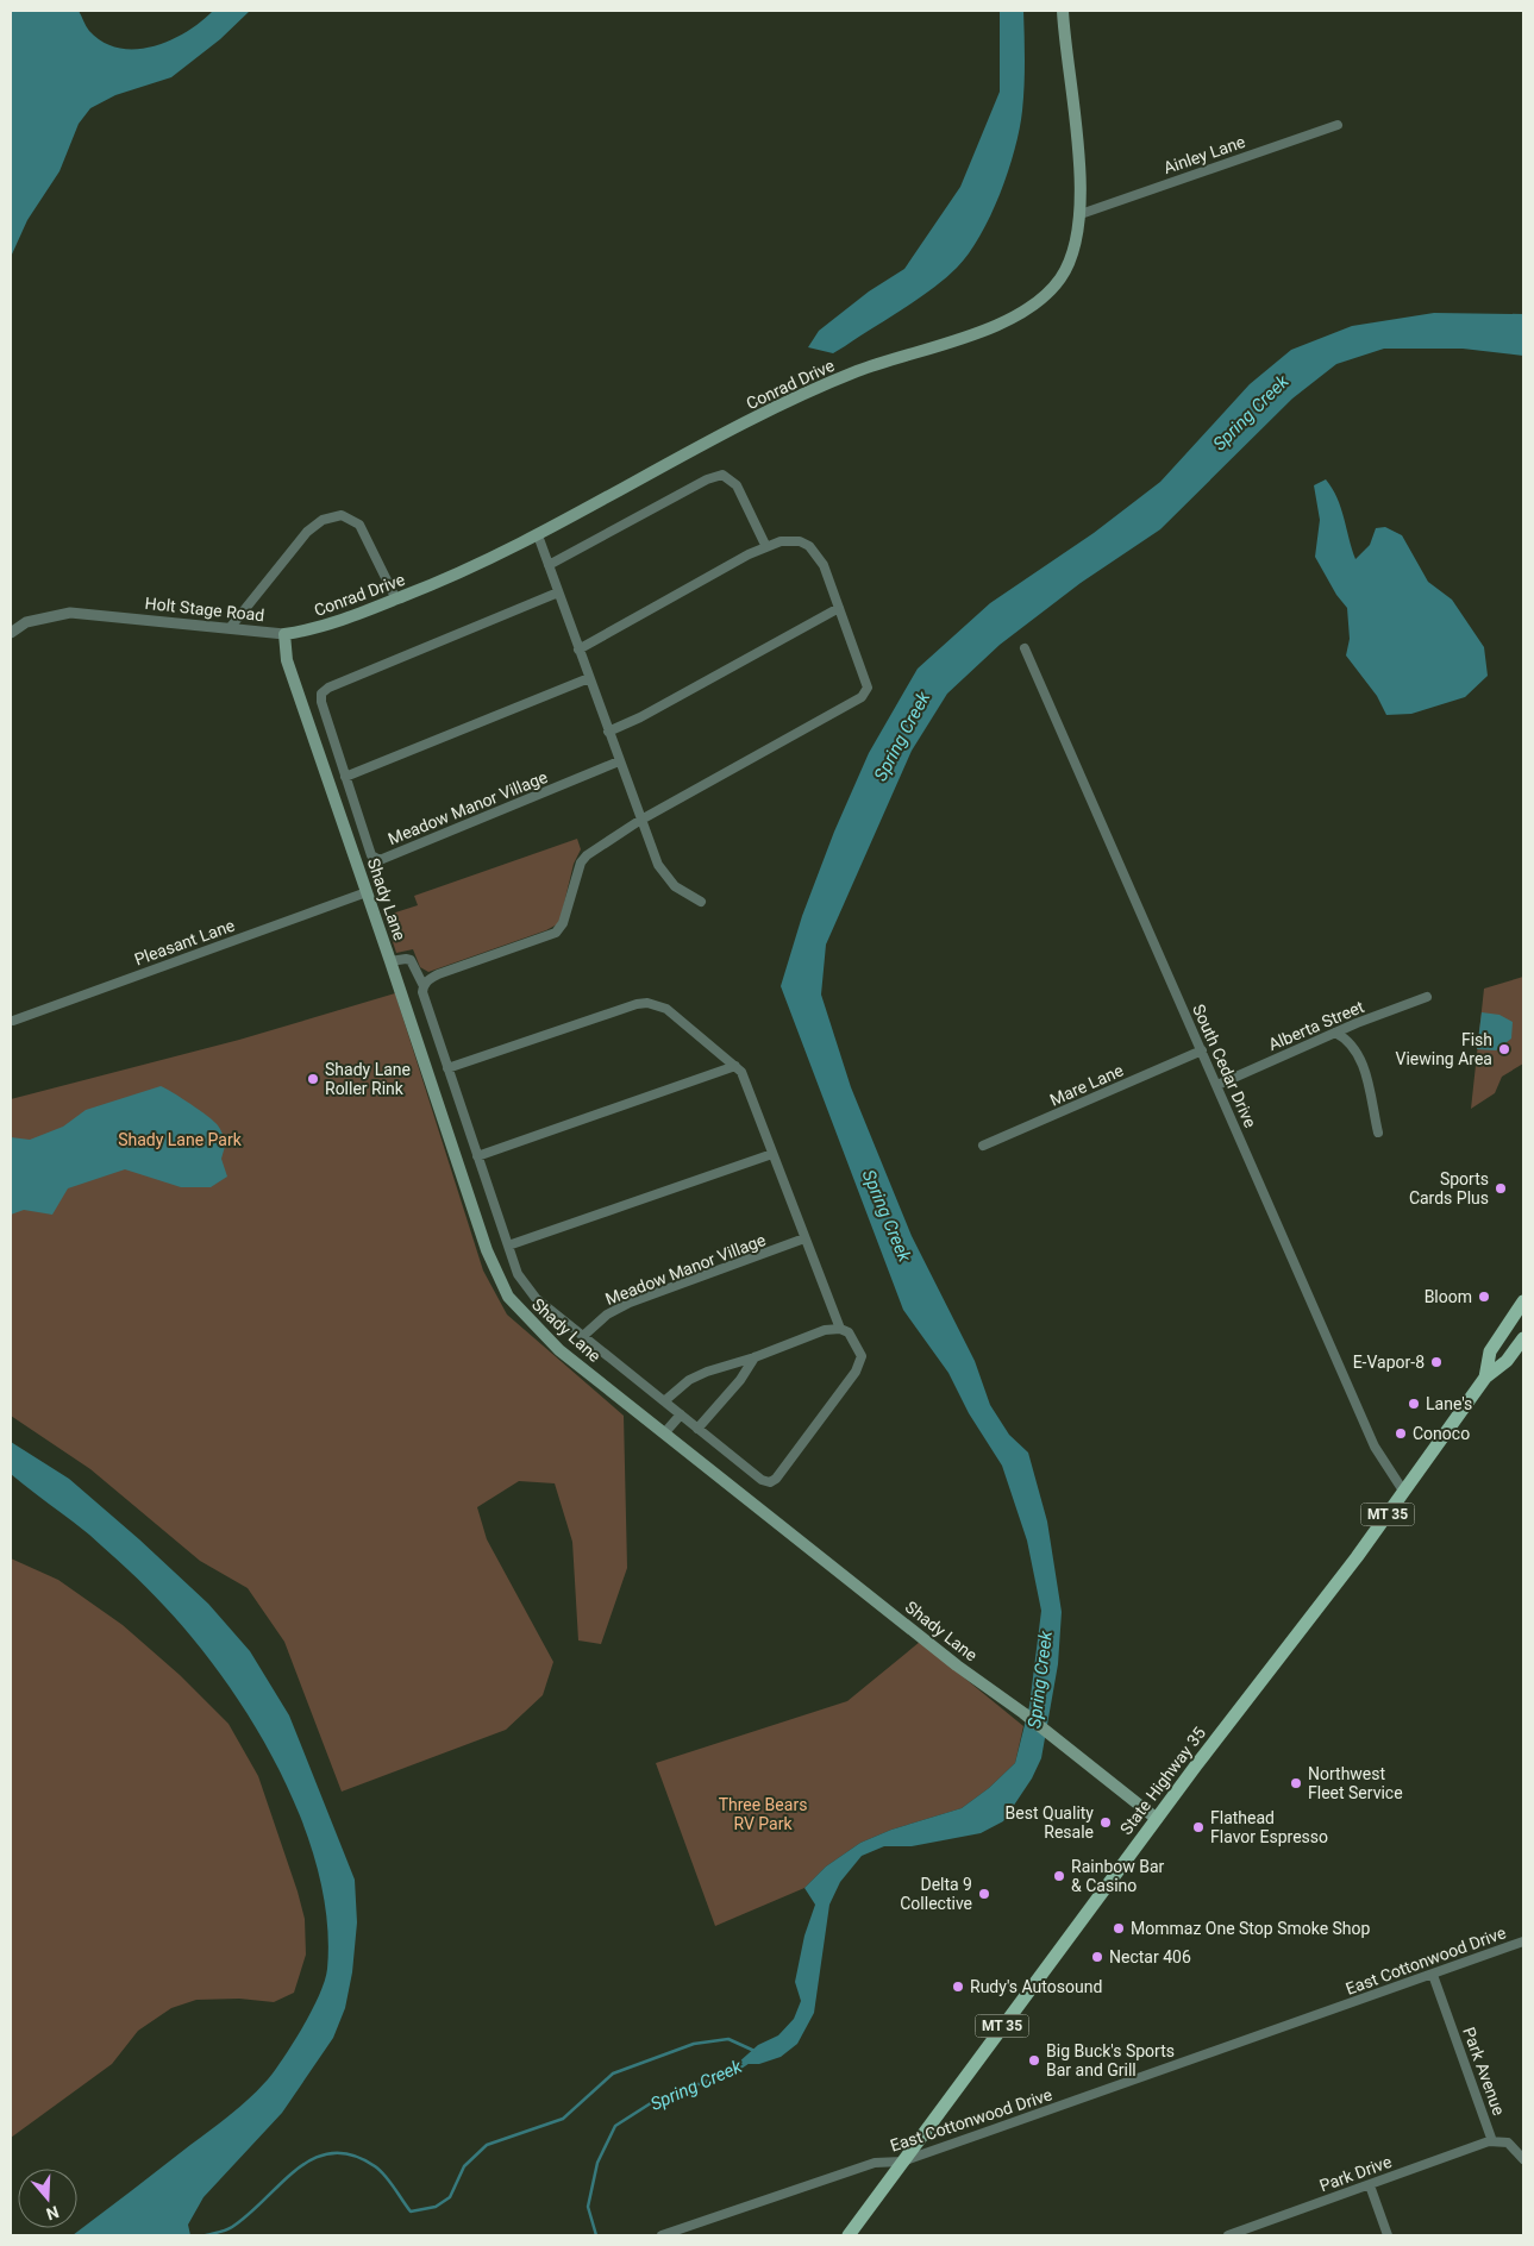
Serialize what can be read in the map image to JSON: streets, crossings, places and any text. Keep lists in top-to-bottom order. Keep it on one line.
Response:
{"streets":{"main road":["Conrad Drive","Shady Lane","MT 35","State Highway 35"],"street":["Ainley Lane","Holt Stage Road","Meadow Manor Village","Pleasant Lane","Alberta Street","South Cedar Drive","Mare Lane","East Cottonwood Drive","Park Avenue","Park Drive"]},"crossings":[["Ainley Lane","Conrad Drive"],["Conrad Drive","Holt Stage Road"],["Conrad Drive","Shady Lane"],["Holt Stage Road","Shady Lane"],["Shady Lane","Pleasant Lane"],["Shady Lane","State Highway 35"],["Alberta Street","South Cedar Drive"],["South Cedar Drive","Mare Lane"],["South Cedar Drive","State Highway 35"],["State Highway 35","East Cottonwood Drive"],["East Cottonwood Drive","Park Avenue"],["Park Avenue","Park Drive"]],"water":["Spring Creek"],"parks":["Shady Lane Park","Three Bears RV Park"],"places":["Fish Viewing Area","Shady Lane Roller Rink","Sports Cards Plus","Bloom","E-Vapor-8","Lane's","Conoco","Northwest Fleet Service","Best Quality Resale","Flathead Flavor Espresso","Rainbow Bar & Casino","Delta 9 Collective","Mommaz One Stop Smoke Shop","Nectar 406","Rudy's Autosound","Big Buck's Sports Bar and Grill"],"north":"bottom"}
